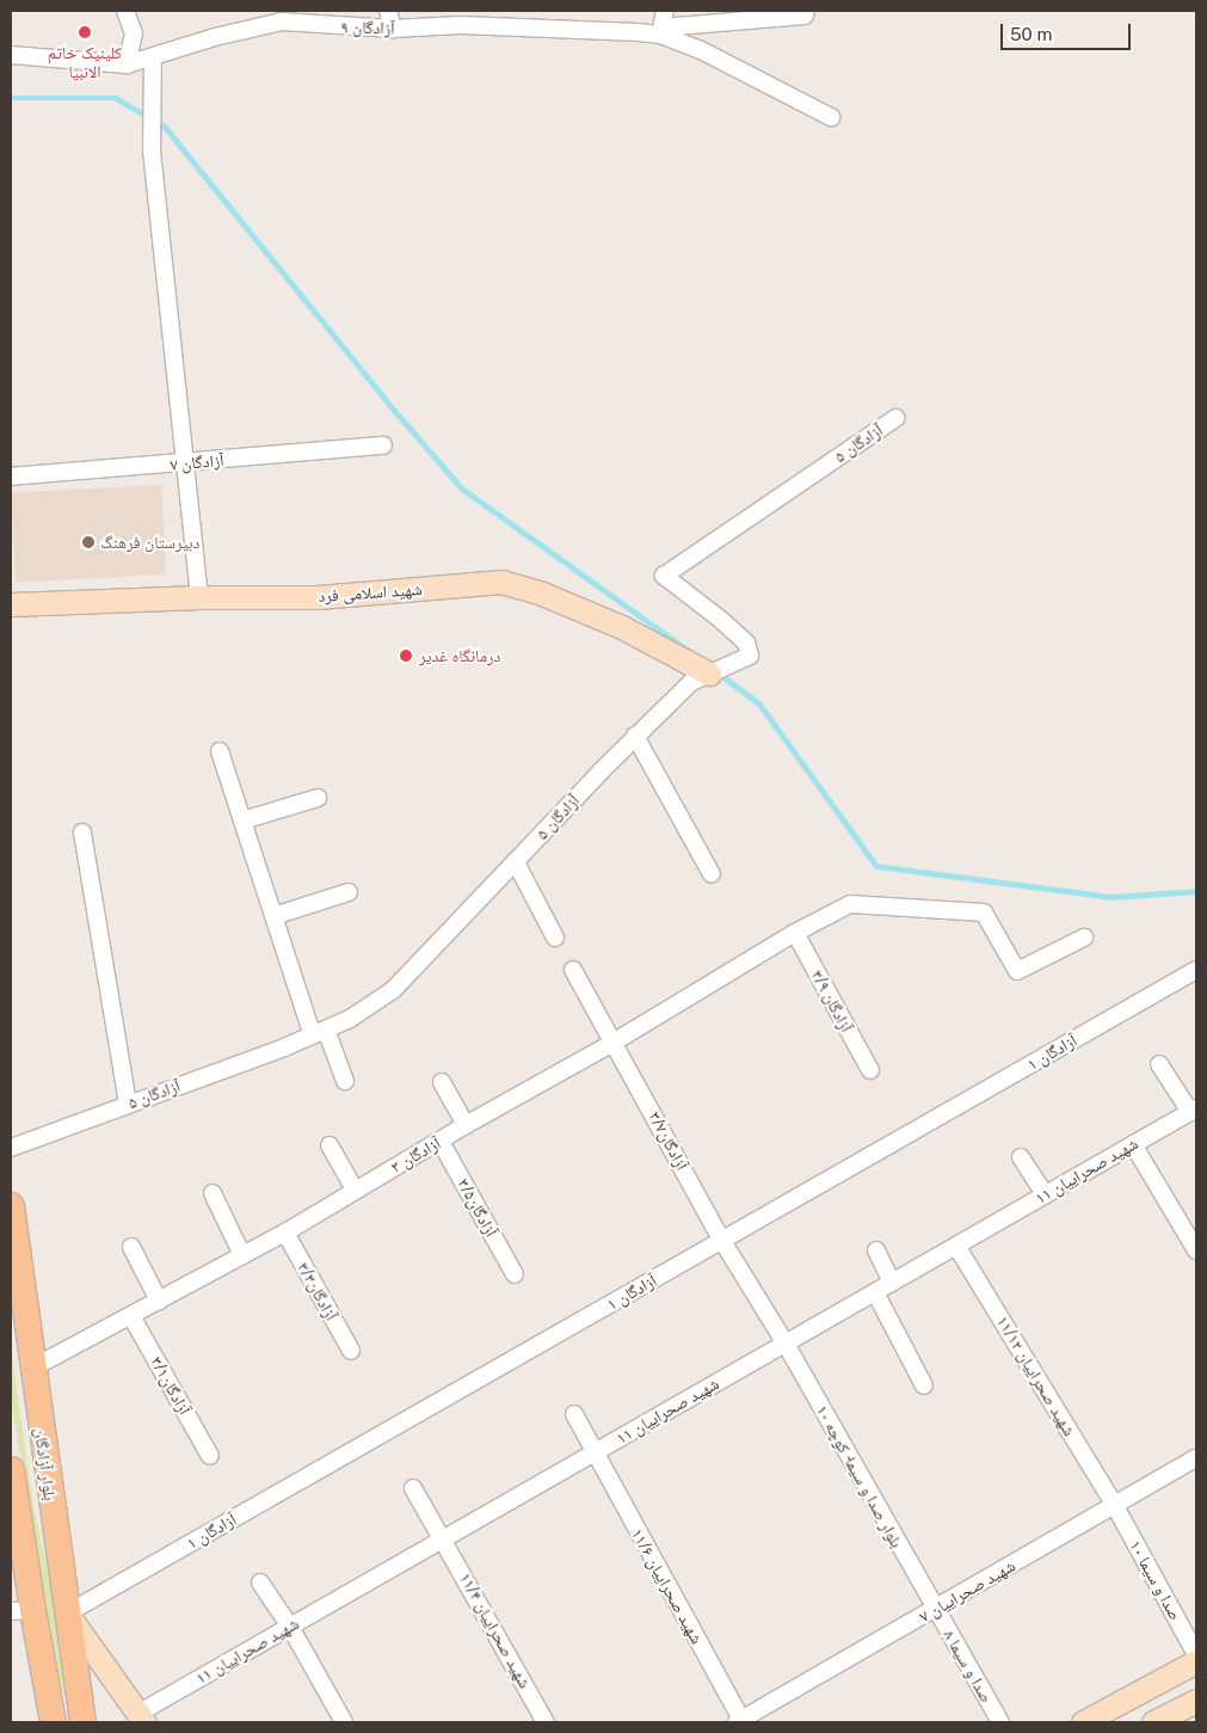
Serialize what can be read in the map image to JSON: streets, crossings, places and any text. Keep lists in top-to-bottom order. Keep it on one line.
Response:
{"streets":{"main road":["بلوار آزادگان"],"street":["آزادگان ۹","آزادگان ۵","آزادگان ۷","شهید اسلامی فرد","آزادگان ۳/۹","آزادگان ۱","آزادگان۳/۷","آزادگان ۳","شهید صحراییان ۱۱","آزادگان۳/۵","آزادگان۳/۳","شهید صحراییان ۱۱/۱۲","آزادگان۳/۱","بلوار صدا و سيما- كوچه ١٠","صدا و سیما ۱۰","شهید صحراییان ۱۱/۶","شهید صحراییان ۷","شهید صحراییان ۱۱/۴","صدا و سیما ۸"]},"crossings":[["آزادگان ۵","شهید اسلامی فرد"],["آزادگان ۳/۹","آزادگان ۳"],["آزادگان ۱","آزادگان۳/۷"],["آزادگان ۱","بلوار آزادگان"],["آزادگان۳/۷","آزادگان ۳"],["آزادگان۳/۷","شهید صحراییان ۱۱"],["آزادگان۳/۷","بلوار صدا و سيما- كوچه ١٠"],["آزادگان ۳","آزادگان۳/۵"],["آزادگان ۳","آزادگان۳/۳"],["آزادگان ۳","آزادگان۳/۱"],["آزادگان ۳","بلوار آزادگان"],["شهید صحراییان ۱۱","شهید صحراییان ۱۱/۱۲"],["شهید صحراییان ۱۱","بلوار صدا و سيما- كوچه ١٠"],["شهید صحراییان ۱۱","شهید صحراییان ۱۱/۶"],["شهید صحراییان ۱۱","شهید صحراییان ۱۱/۴"],["شهید صحراییان ۱۱/۱۲","صدا و سیما ۱۰"],["شهید صحراییان ۱۱/۱۲","شهید صحراییان ۷"],["بلوار صدا و سيما- كوچه ١٠","شهید صحراییان ۷"],["بلوار صدا و سيما- كوچه ١٠","صدا و سیما ۸"],["صدا و سیما ۱۰","شهید صحراییان ۷"],["شهید صحراییان ۱۱/۶","شهید صحراییان ۷"],["شهید صحراییان ۷","صدا و سیما ۸"]],"places":["کلینیک خاتم الانبیا","دبیرستان فرهنگ","درمانگاه غدیر"],"scale_bar":"50 m"}
